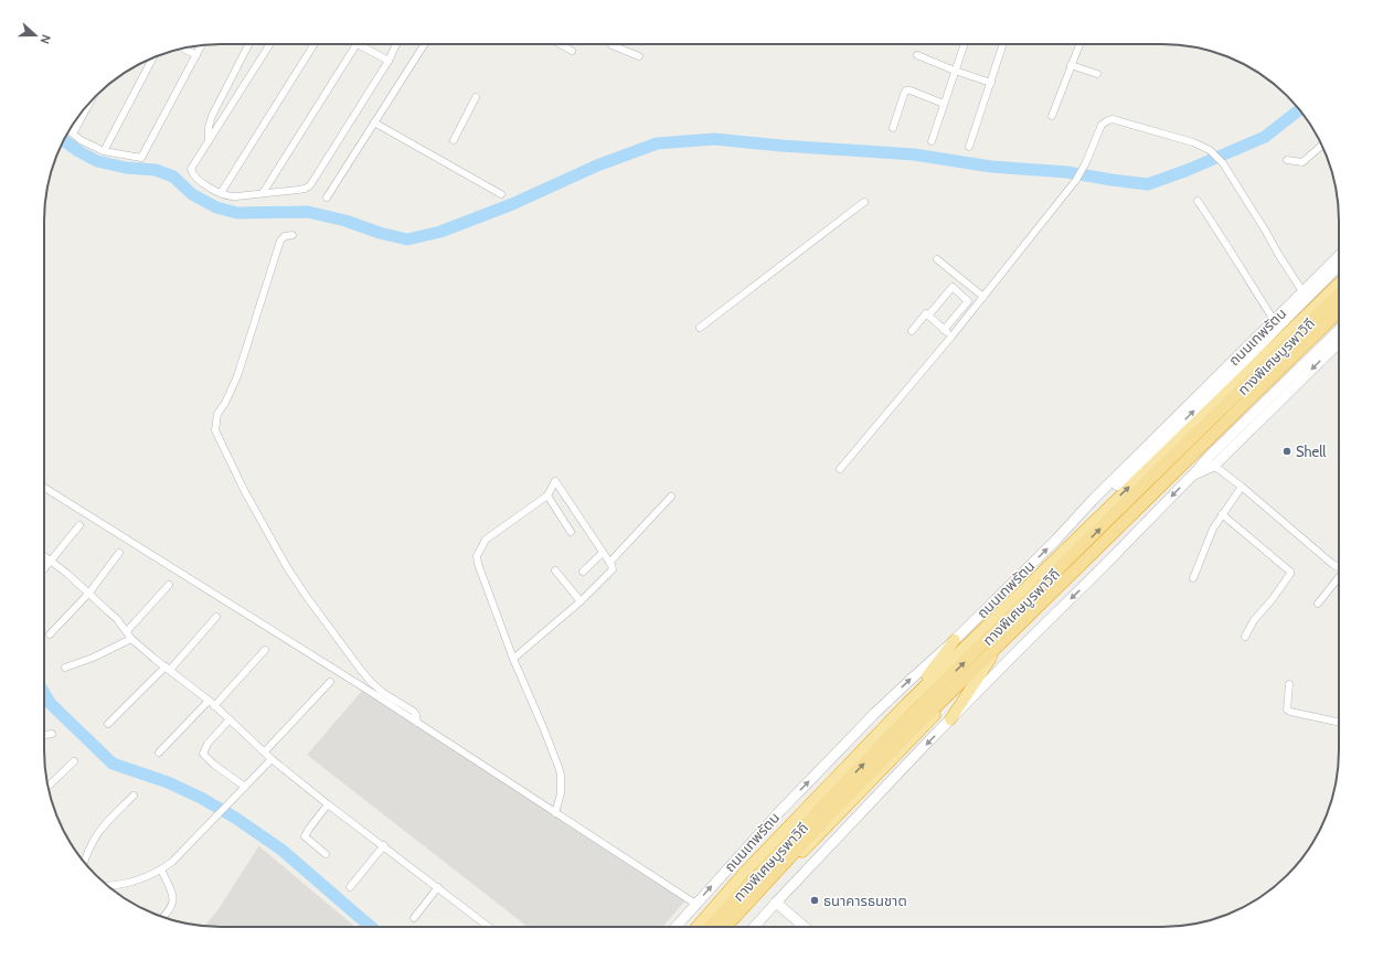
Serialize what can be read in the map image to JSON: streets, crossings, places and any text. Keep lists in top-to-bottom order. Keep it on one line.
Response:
{"streets":{"highway":["ถนนเทพรัตน","ทางพิเศษบูรพาวิถี"]},"places":["Shell","ธนาคารธนชาต"],"north":"right"}
